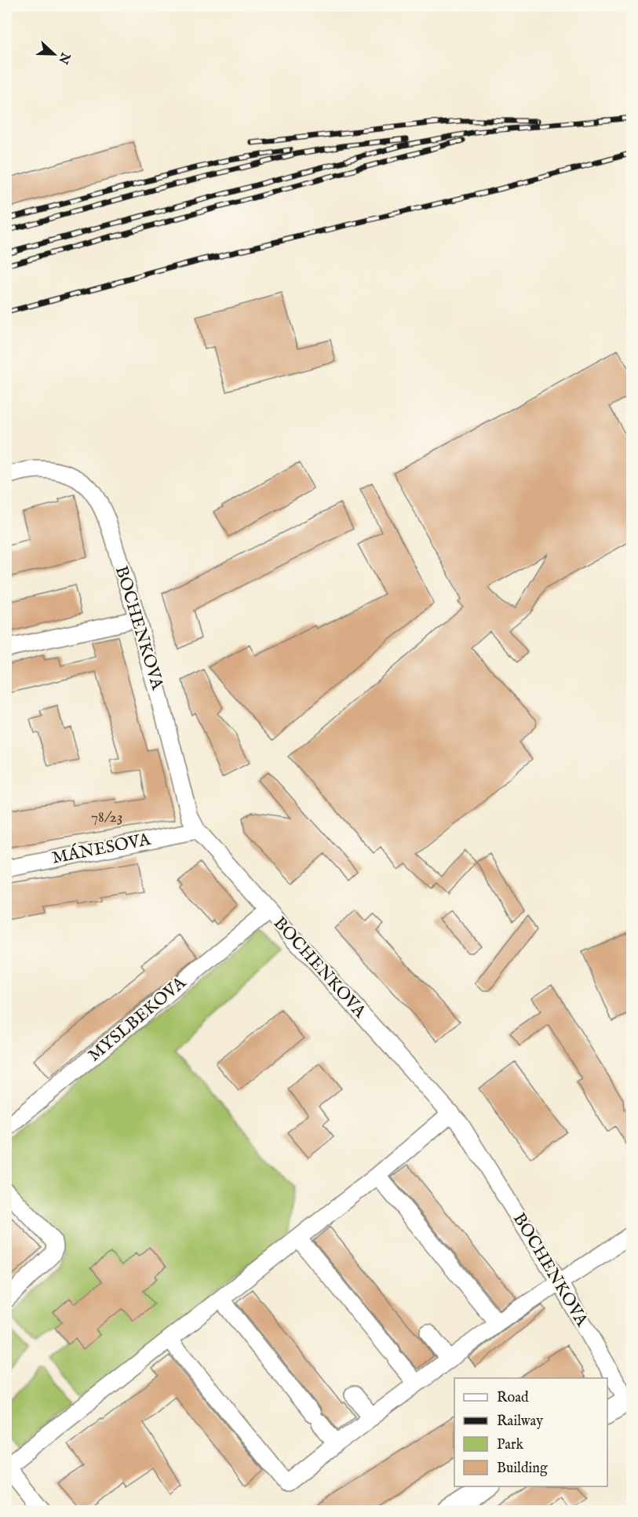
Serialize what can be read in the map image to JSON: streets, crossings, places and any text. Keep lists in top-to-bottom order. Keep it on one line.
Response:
{"streets":{"street":["BOCHENKOVA","MÁNESOVA","MYSLBEKOVA"]},"crossings":[["BOCHENKOVA","MÁNESOVA"],["BOCHENKOVA","MYSLBEKOVA"]],"house_numbers":["78/23"],"legend":["Road","Railway","Park","Building"],"north":"right"}
